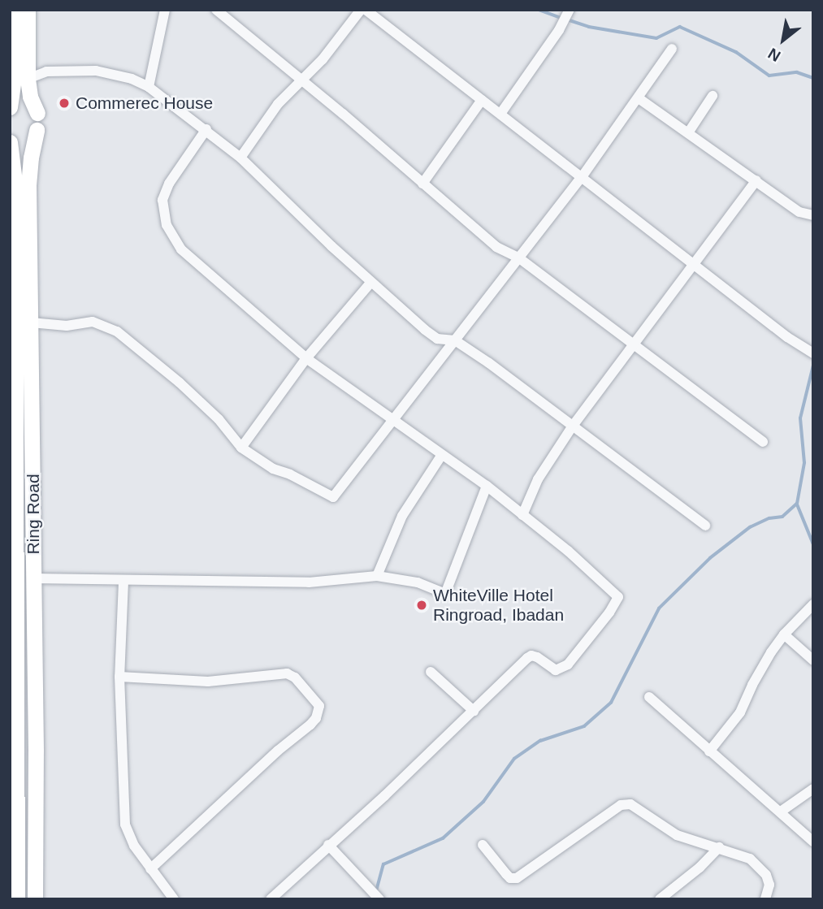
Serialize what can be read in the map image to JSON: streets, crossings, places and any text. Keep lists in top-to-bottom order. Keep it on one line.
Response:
{"streets":{"main road":["Ring Road"]},"places":["Commerec House","WhiteVille Hotel Ringroad, Ibadan"],"north":"bottom left"}
